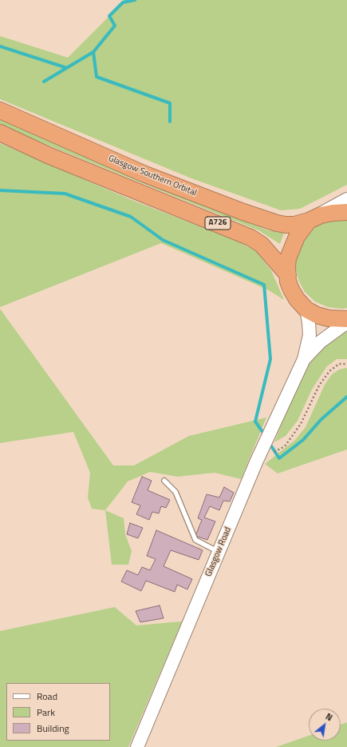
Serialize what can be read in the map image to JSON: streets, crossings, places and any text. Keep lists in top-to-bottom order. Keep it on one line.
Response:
{"streets":{"highway":["Glasgow Southern Orbital","A726"],"main road":["Glasgow Road"]},"crossings":[["Glasgow Southern Orbital","A726"],["A726","Glasgow Road"]],"legend":["Road","Park","Building"],"north":"top right"}
